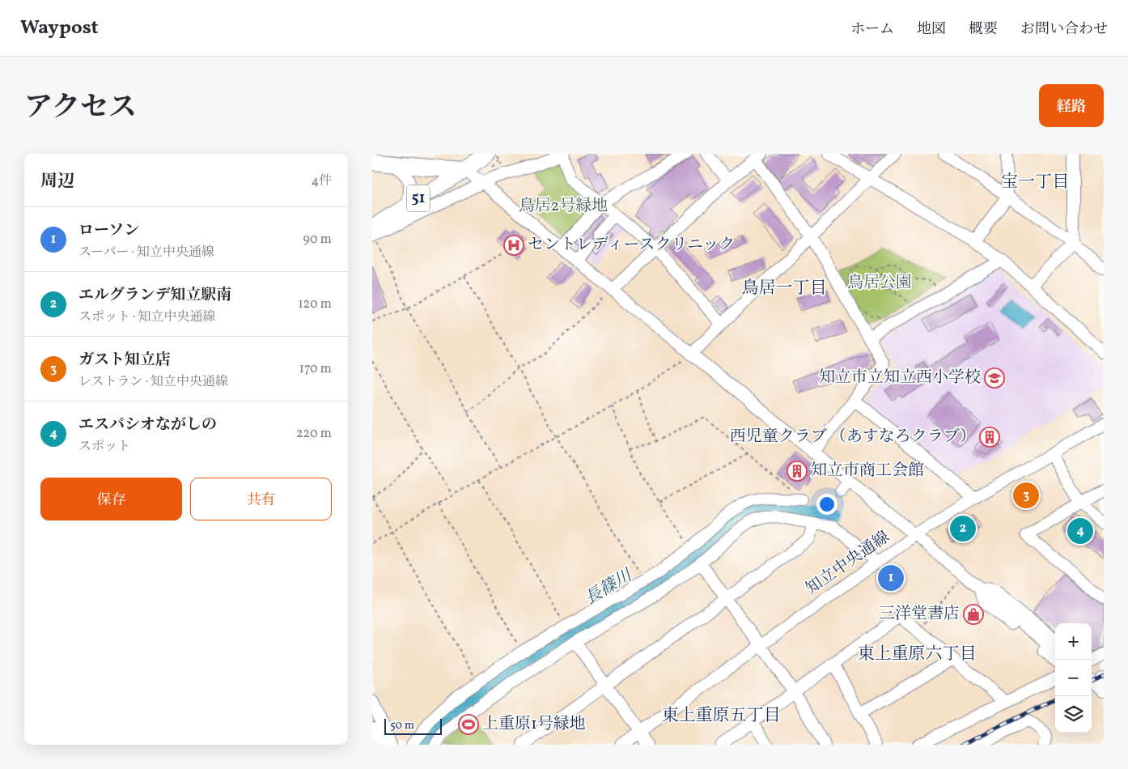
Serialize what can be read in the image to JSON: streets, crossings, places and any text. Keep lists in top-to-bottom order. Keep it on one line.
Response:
{"streets":{"main road":["51"],"street":["知立中央通線"]},"districts":["宝一丁目","鳥居一丁目","東上重原六丁目","東上重原五丁目"],"water":["長篠川"],"parks":["鳥居2号緑地","鳥居公園"],"places":{"hospital":["セントレディースクリニック"],"school or university":["知立市立知立西小学校"],"building":["西児童クラブ （あすなろクラブ）","知立市商工会館"],"shop":["三洋堂書店"],"sports":["上重原1号緑地"]},"scale_bar":"50 m","page":{"header":"Waypost","nav":["ホーム","地図","概要","お問い合わせ"],"title":"アクセス","buttons":["経路",["保存","共有"]],"heading":["周辺","4件"],"list":[{"mark":"1","name":"ローソン","note":"スーパー · 知立中央通線","value":"90 m"},{"mark":"2","name":"エルグランデ知立駅南","note":"スポット · 知立中央通線","value":"120 m"},{"mark":"3","name":"ガスト知立店","note":"レストラン · 知立中央通線","value":"170 m"},{"mark":"4","name":"エスパシオながしの","note":"スポット","value":"220 m"}],"pins":["3","2","4","1"],"map_buttons":["+","−"],"scale":"50 m"}}
